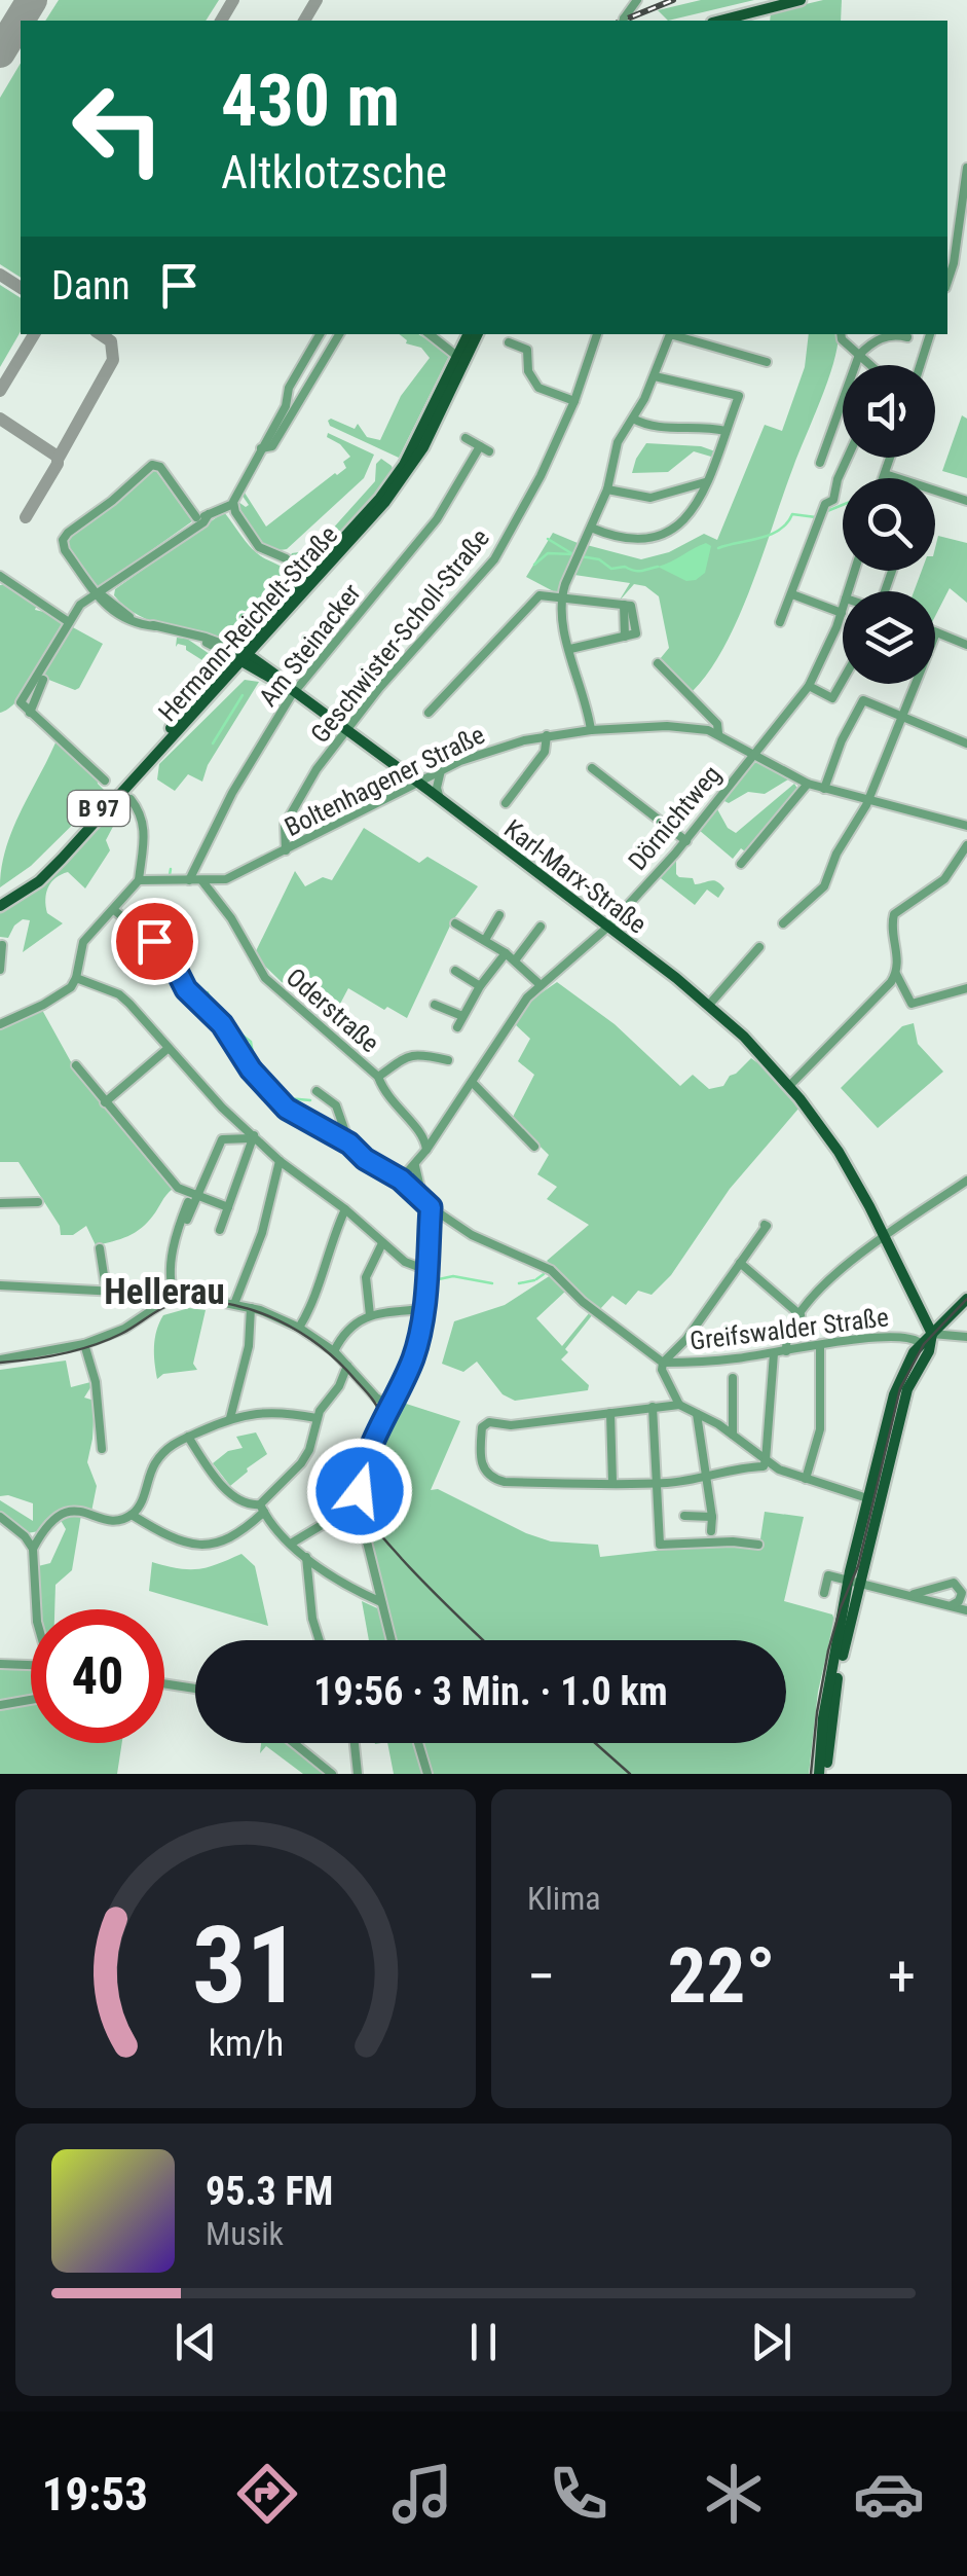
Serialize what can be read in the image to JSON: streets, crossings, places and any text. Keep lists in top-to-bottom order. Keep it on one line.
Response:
{"streets":{"main road":["Hermann-Reichelt-Straße","B 97","Karl-Marx-Straße"],"street":["Geschwister-Scholl-Straße","Am Steinacker","Boltenhagener Straße","Dörnichtweg","Oderstraße","Greifswalder Straße"]},"crossings":[["Hermann-Reichelt-Straße","Karl-Marx-Straße"],["Geschwister-Scholl-Straße","Boltenhagener Straße"],["Geschwister-Scholl-Straße","Karl-Marx-Straße"],["Am Steinacker","Boltenhagener Straße"],["Am Steinacker","Karl-Marx-Straße"],["Boltenhagener Straße","Dörnichtweg"],["Boltenhagener Straße","Karl-Marx-Straße"],["Boltenhagener Straße","Oderstraße"],["Dörnichtweg","Karl-Marx-Straße"],["Dörnichtweg","Oderstraße"]],"districts":["Hellerau"],"page":{"turn":["430 m","Altklotzsche"],"then":"Dann","limit":"40","trip":"19:56 · 3 Min. · 1.0 km","tile":"Klima","heat":["−","22°","+"],"song":["95.3 FM","Musik"],"tabs":"19:53","gauge":["31","km/h"]}}
